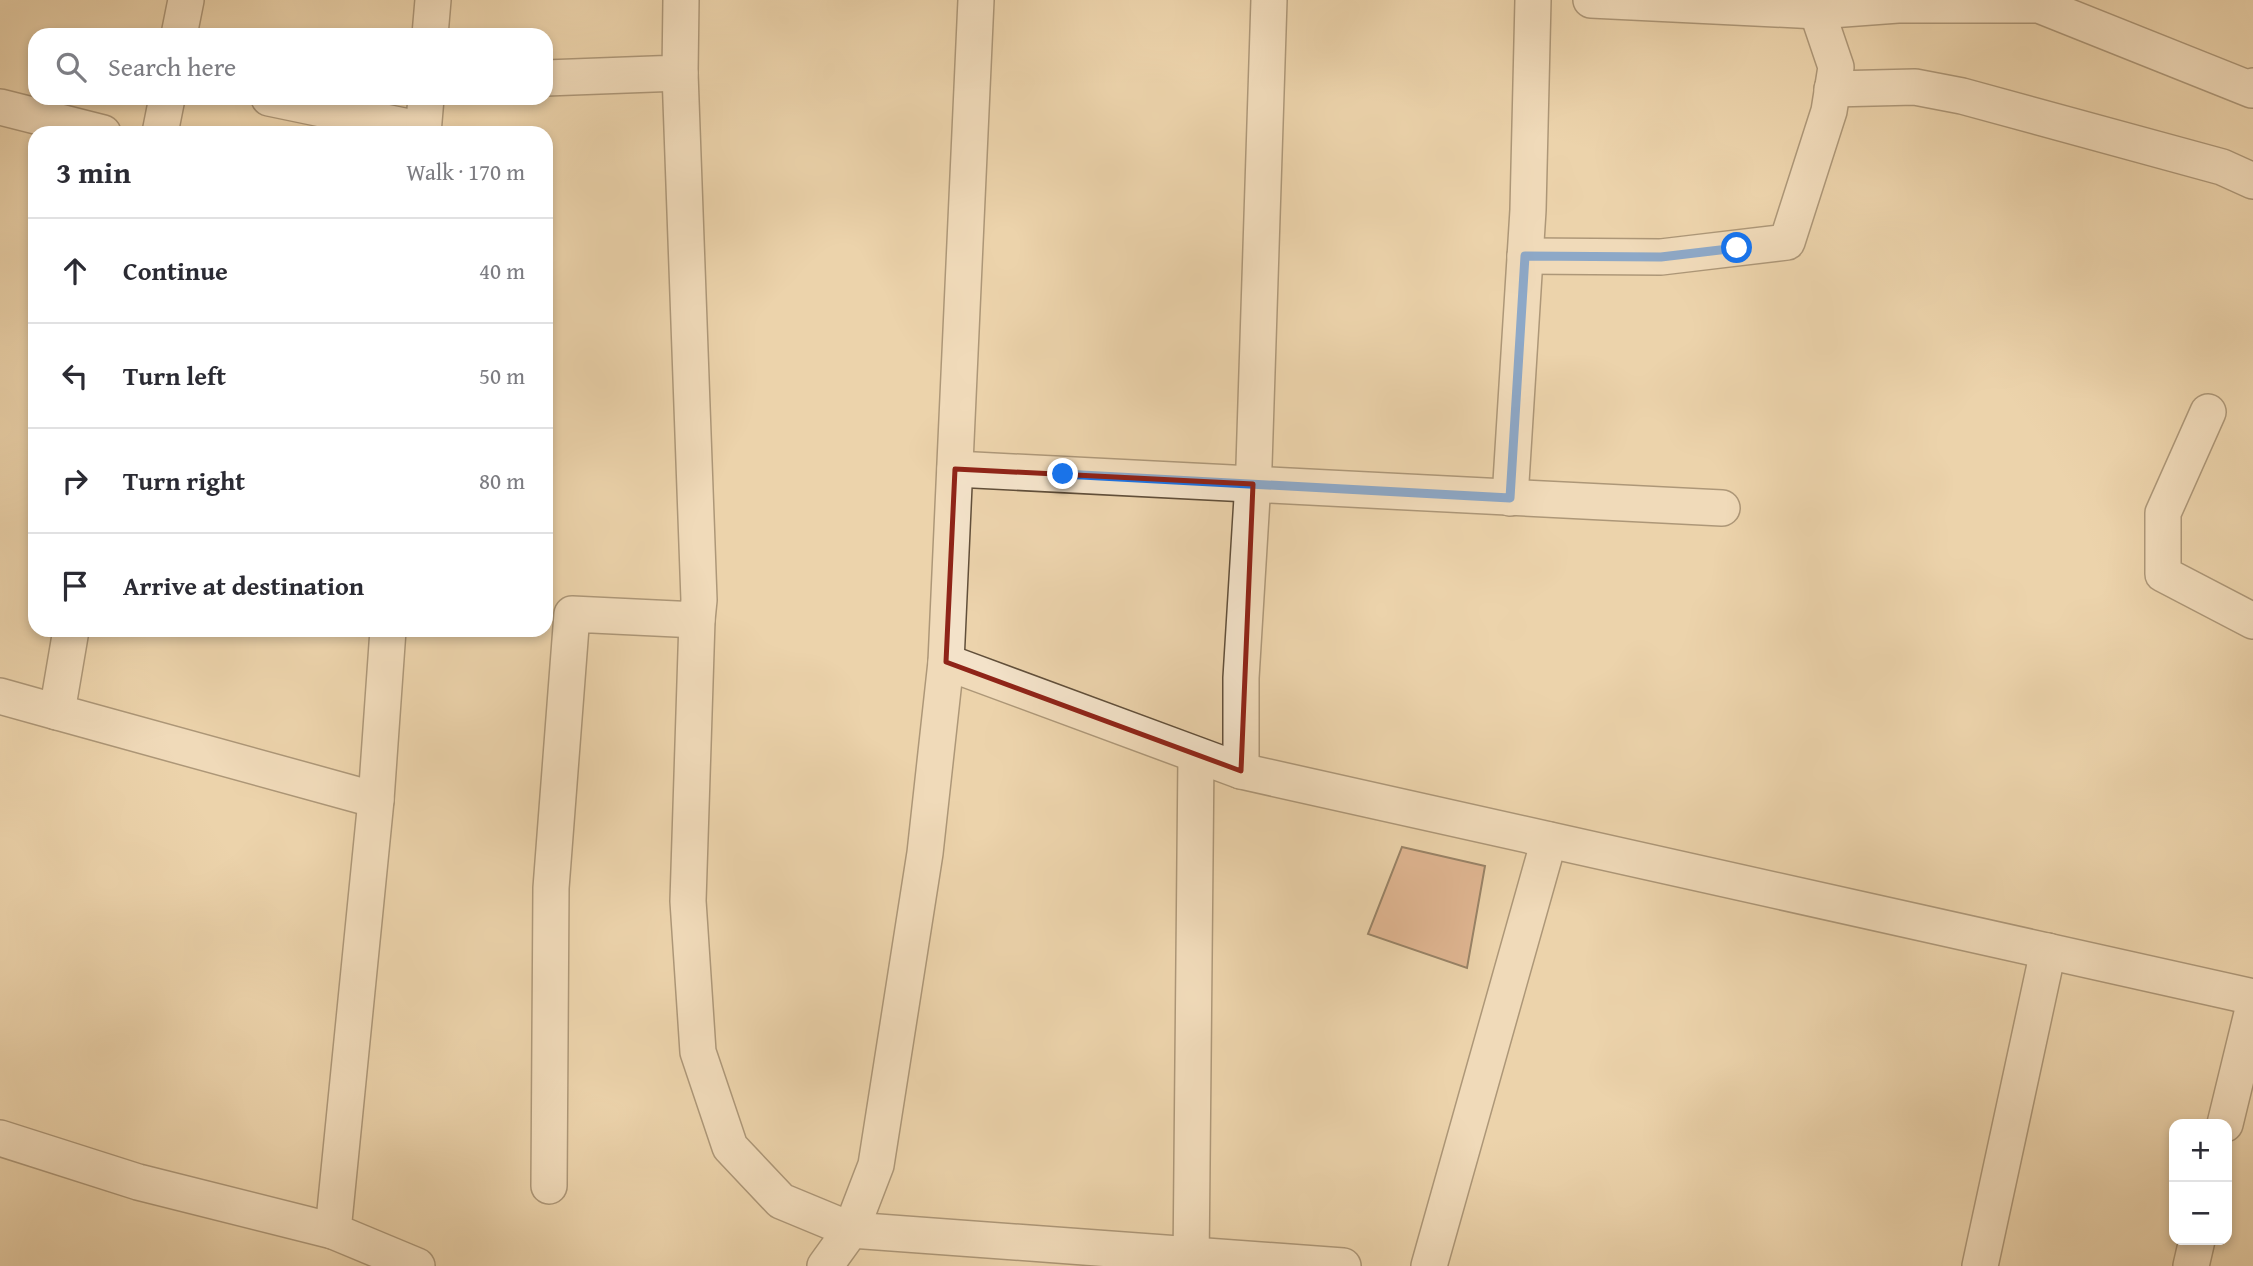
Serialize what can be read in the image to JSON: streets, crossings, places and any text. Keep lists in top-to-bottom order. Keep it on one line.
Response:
{"page":{"search":"Search here","heading":["3 min","Walk · 170 m"],"list":[["Continue","40 m"],["Turn left","50 m"],["Turn right","80 m"],"Arrive at destination"],"map_buttons":["+","−"]}}
